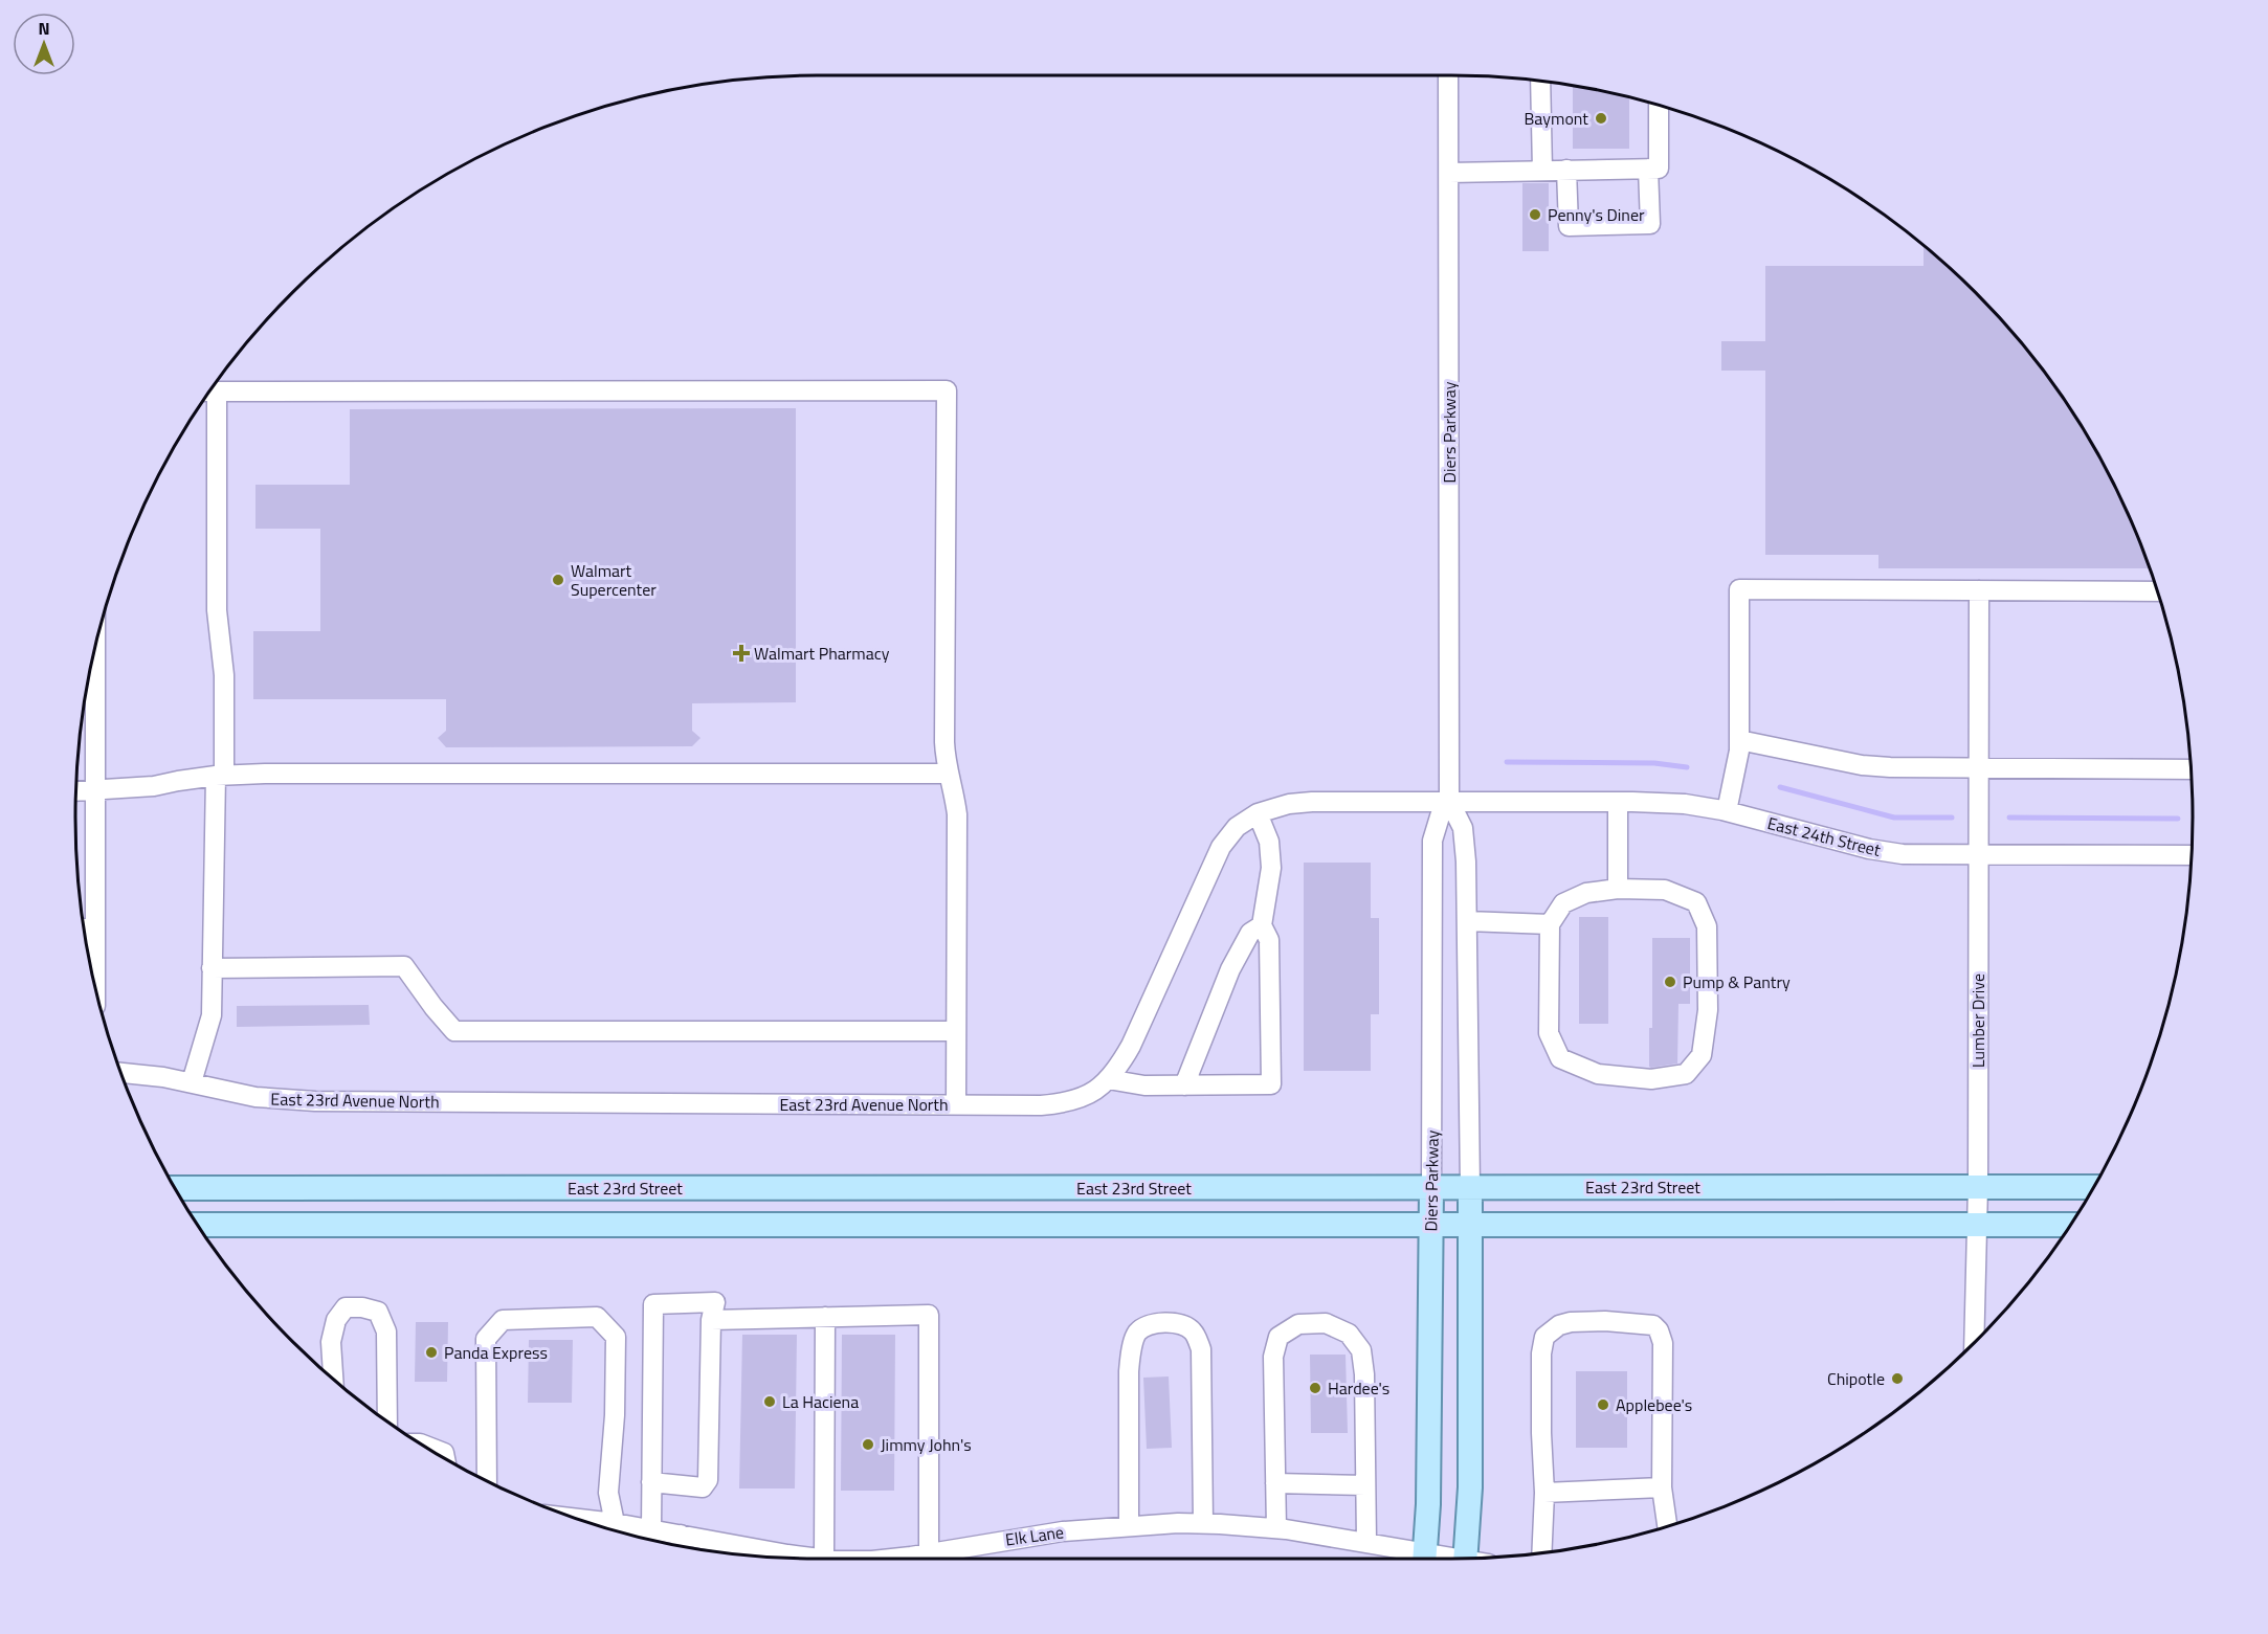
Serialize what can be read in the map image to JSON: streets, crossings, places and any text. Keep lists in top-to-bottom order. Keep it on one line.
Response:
{"streets":{"main road":["Diers Parkway","East 23rd Street"],"street":["East 24th Street","Lumber Drive","East 23rd Avenue North","Elk Lane"]},"crossings":[["Diers Parkway","East 24th Street"],["Diers Parkway","East 23rd Avenue North"],["Diers Parkway","East 23rd Street"],["Diers Parkway","Elk Lane"],["East 24th Street","Lumber Drive"],["East 24th Street","East 23rd Avenue North"],["Lumber Drive","East 23rd Street"]],"places":{"other":["Baymont","Penny's Diner","Walmart Supercenter","Pump & Pantry","Panda Express","Chipotle","Hardee's","La Haciena","Applebee's","Jimmy John's"],"health":["Walmart Pharmacy"]},"north":"top"}
